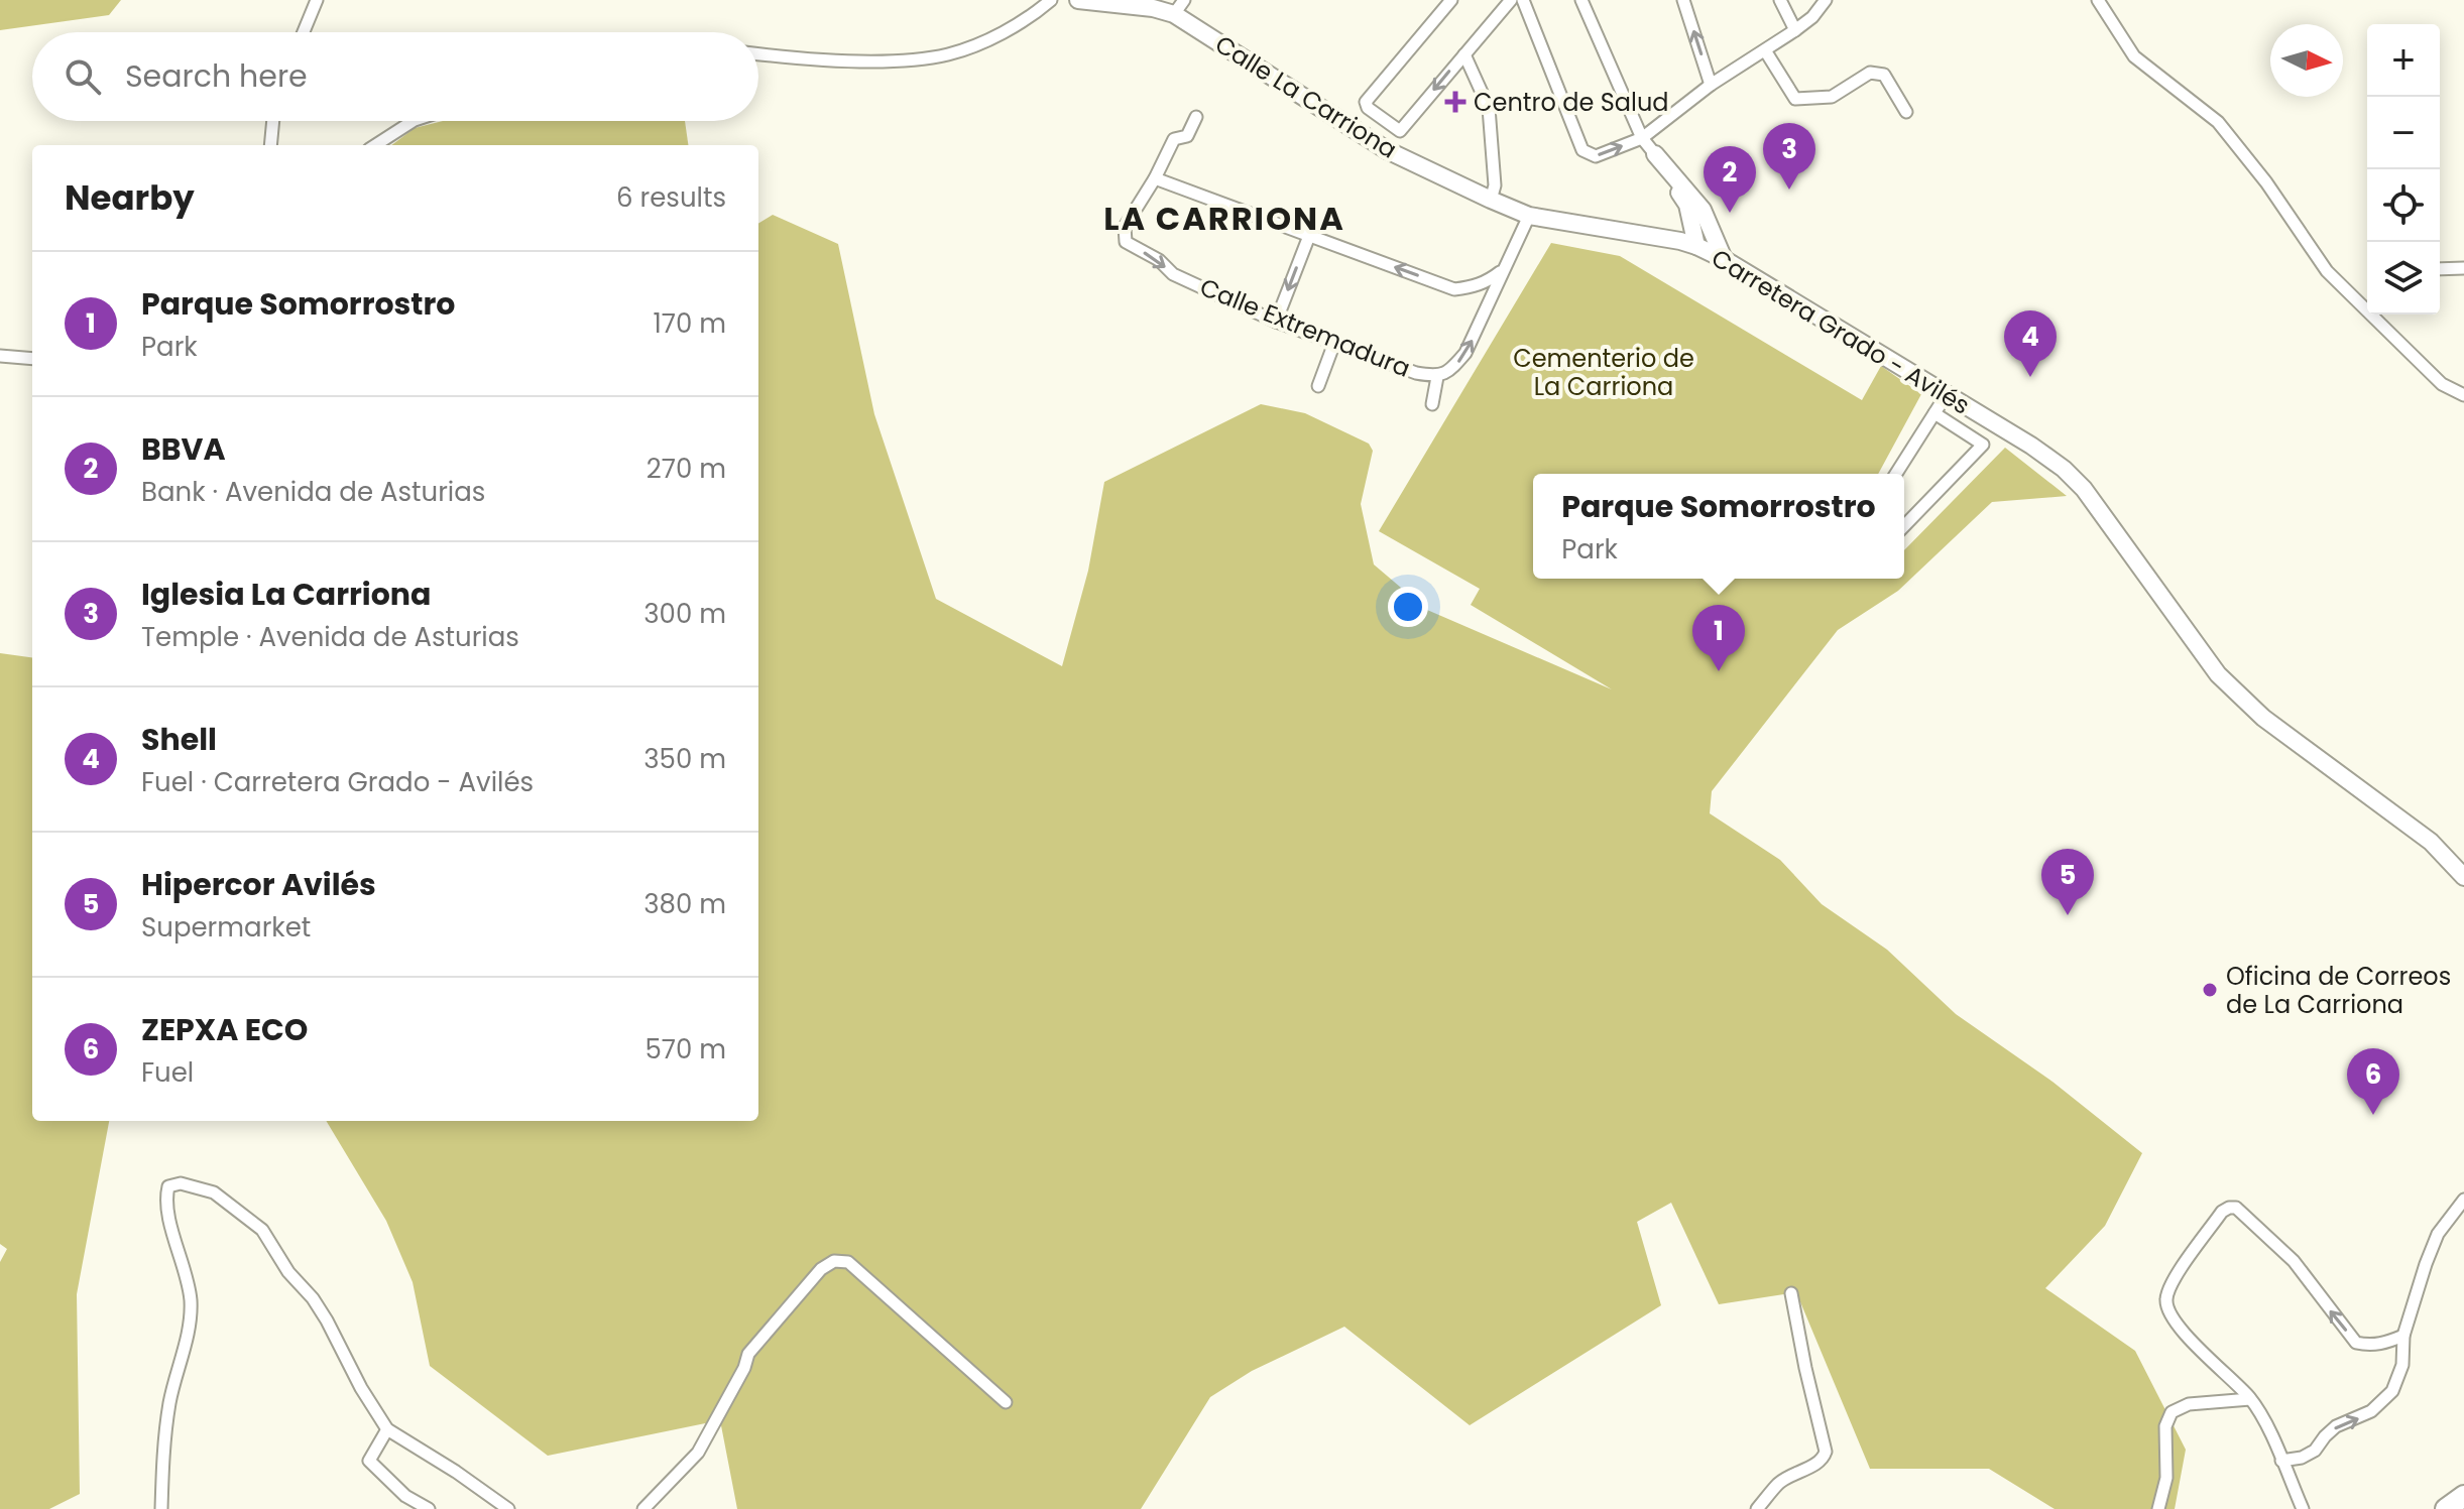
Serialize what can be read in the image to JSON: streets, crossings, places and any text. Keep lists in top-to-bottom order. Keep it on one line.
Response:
{"streets":{"main road":["Calle La Carriona","Carretera Grado - Avilés"],"street":["Calle Extremadura"]},"crossings":[["Calle La Carriona","Calle Extremadura"],["Calle La Carriona","Carretera Grado - Avilés"],["Calle Extremadura","Carretera Grado - Avilés"]],"districts":["LA CARRIONA"],"parks":["Cementerio de La Carriona"],"places":{"health":["Centro de Salud"],"other":["Oficina de Correos de La Carriona"]},"north":"right","page":{"map_buttons":["+","−"],"search":"Search here","pins":["3","2","4","1","5","6"],"heading":["Nearby","6 results"],"list":[{"mark":"1","name":"Parque Somorrostro","note":"Park","value":"170 m"},{"mark":"2","name":"BBVA","note":"Bank · Avenida de Asturias","value":"270 m"},{"mark":"3","name":"Iglesia La Carriona","note":"Temple · Avenida de Asturias","value":"300 m"},{"mark":"4","name":"Shell","note":"Fuel · Carretera Grado - Avilés","value":"350 m"},{"mark":"5","name":"Hipercor Avilés","note":"Supermarket","value":"380 m"},{"mark":"6","name":"ZEPXA ECO","note":"Fuel","value":"570 m"}],"popup":["Parque Somorrostro","Park"]}}
